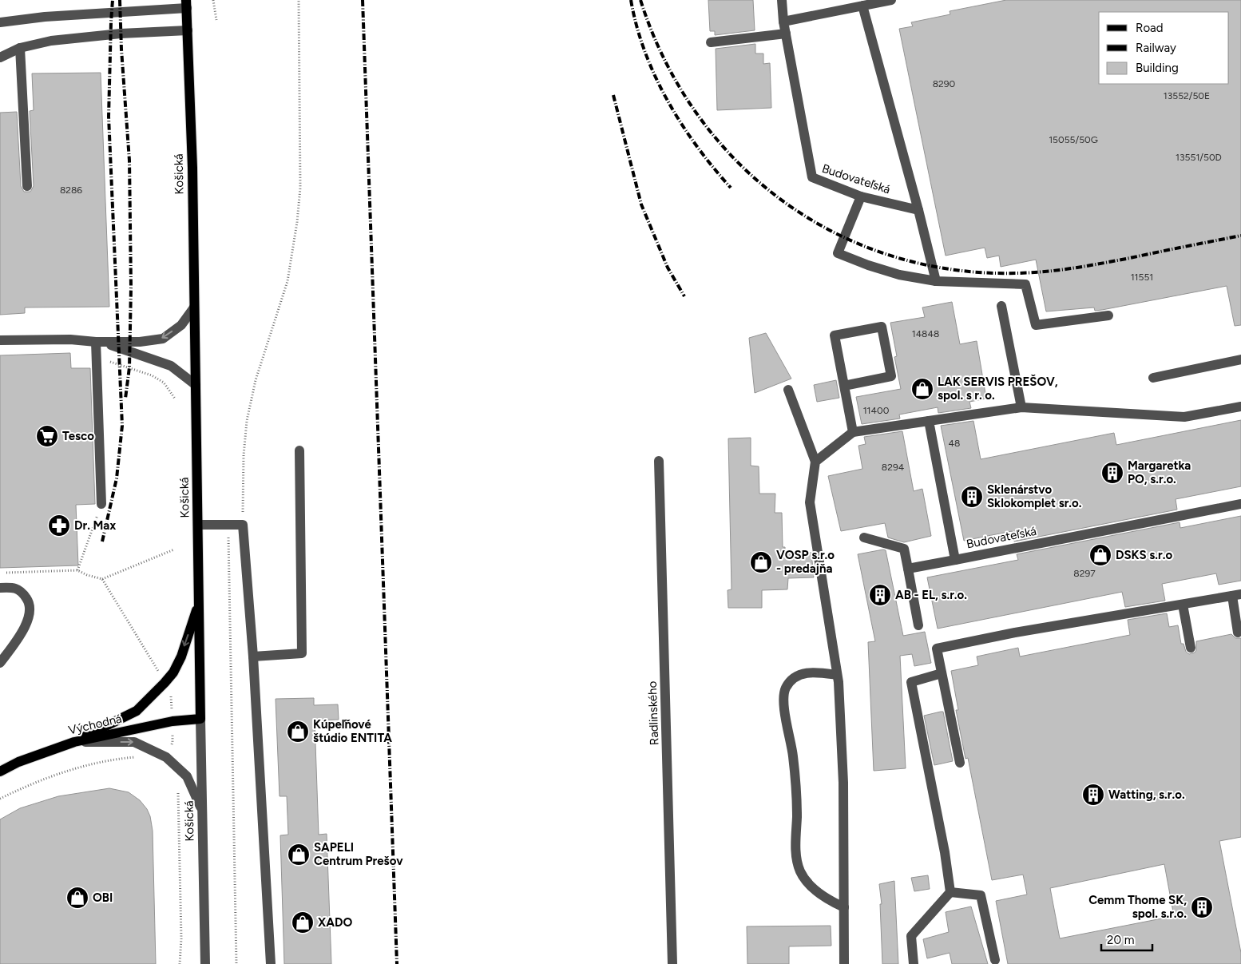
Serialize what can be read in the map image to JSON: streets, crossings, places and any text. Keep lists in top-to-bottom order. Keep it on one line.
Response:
{"streets":{"main road":["Košická","Východná"],"street":["Budovateľská","Radlinského"]},"crossings":[["Košická","Východná"]],"places":{"shop":["LAK SERVIS PREŠOV, spol. s r. o.","DSKS s.r.o","VOSP s.r.o - predajňa","Kúpeľňové štúdio ENTITA","SAPELI Centrum Prešov","OBI","XADO"],"supermarket":["Tesco"],"building":["Margaretka PO, s.r.o.","Sklenárstvo Sklokomplet sr.o.","AB - EL, s.r.o.","Watting, s.r.o.","Cemm Thome SK, spol. s.r.o."],"pharmacy":["Dr. Max"]},"house_numbers":["8290","13552/50E","15055/50G","13551/50D","8286","11551","14848","11400","48","8294","8297"],"legend":["Road","Railway","Building"],"scale_bar":"20 m"}
